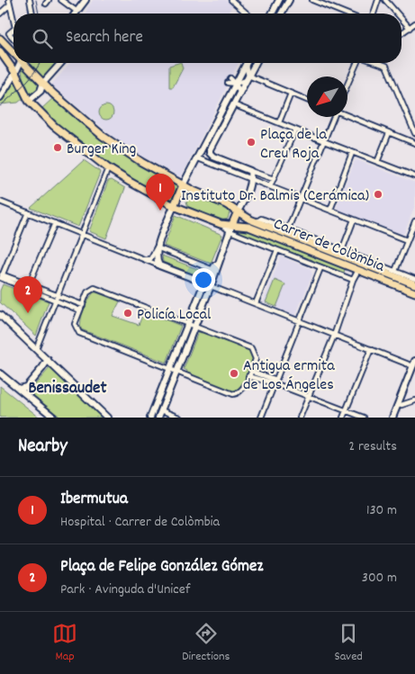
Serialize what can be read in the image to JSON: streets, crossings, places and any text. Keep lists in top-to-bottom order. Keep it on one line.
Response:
{"streets":{"main road":["Carrer de Colòmbia"]},"districts":["Benissaudet"],"places":["Plaça de la Creu Roja","Burger King","Instituto Dr. Balmis (Cerámica)","Policía Local","Antigua ermita de Los Ángeles"],"north":"bottom left","page":{"search":"Search here","pins":["1","2"],"heading":["Nearby","2 results"],"list":[{"mark":"1","name":"Ibermutua","note":"Hospital · Carrer de Colòmbia","value":"130 m"},{"mark":"2","name":"Plaça de Felipe González Gómez","note":"Park · Avinguda d'Unicef","value":"300 m"}],"nav":["Map","Directions","Saved"]}}
